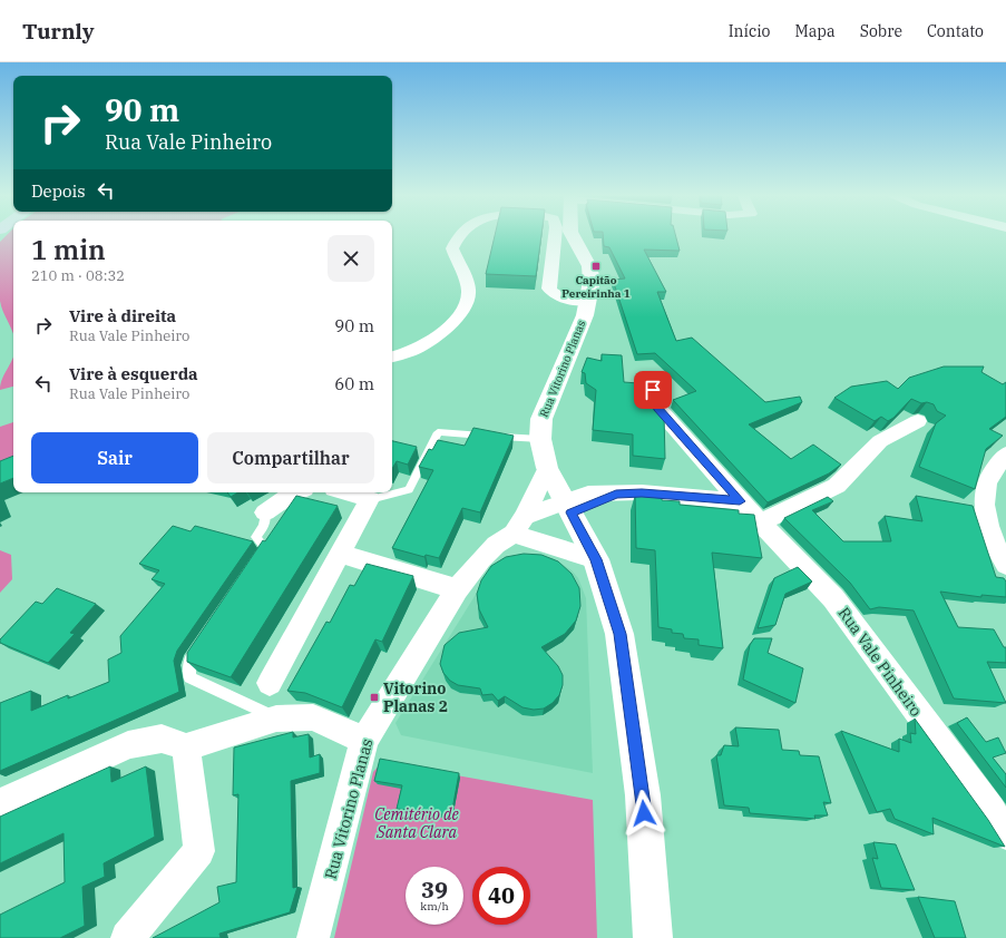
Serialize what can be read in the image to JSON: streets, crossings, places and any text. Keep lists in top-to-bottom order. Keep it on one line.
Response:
{"streets":{"street":["Rua Vitorino Planas","Rua Vale Pinheiro"]},"parks":["Cemitério de Santa Clara"],"places":{"transit":["Capitão Pereirinha 1","Vitorino Planas 2"]},"page":{"header":"Turnly","nav":["Início","Mapa","Sobre","Contato"],"turn":["90 m","Rua Vale Pinheiro"],"then":"Depois","heading":["1 min","210 m · 08:32"],"list":[{"name":"Vire à direita","note":"Rua Vale Pinheiro","value":"90 m"},{"name":"Vire à esquerda","note":"Rua Vale Pinheiro","value":"60 m"}],"buttons":["Sair","Compartilhar"],"speed":"39 km/h","limit":"40"}}
